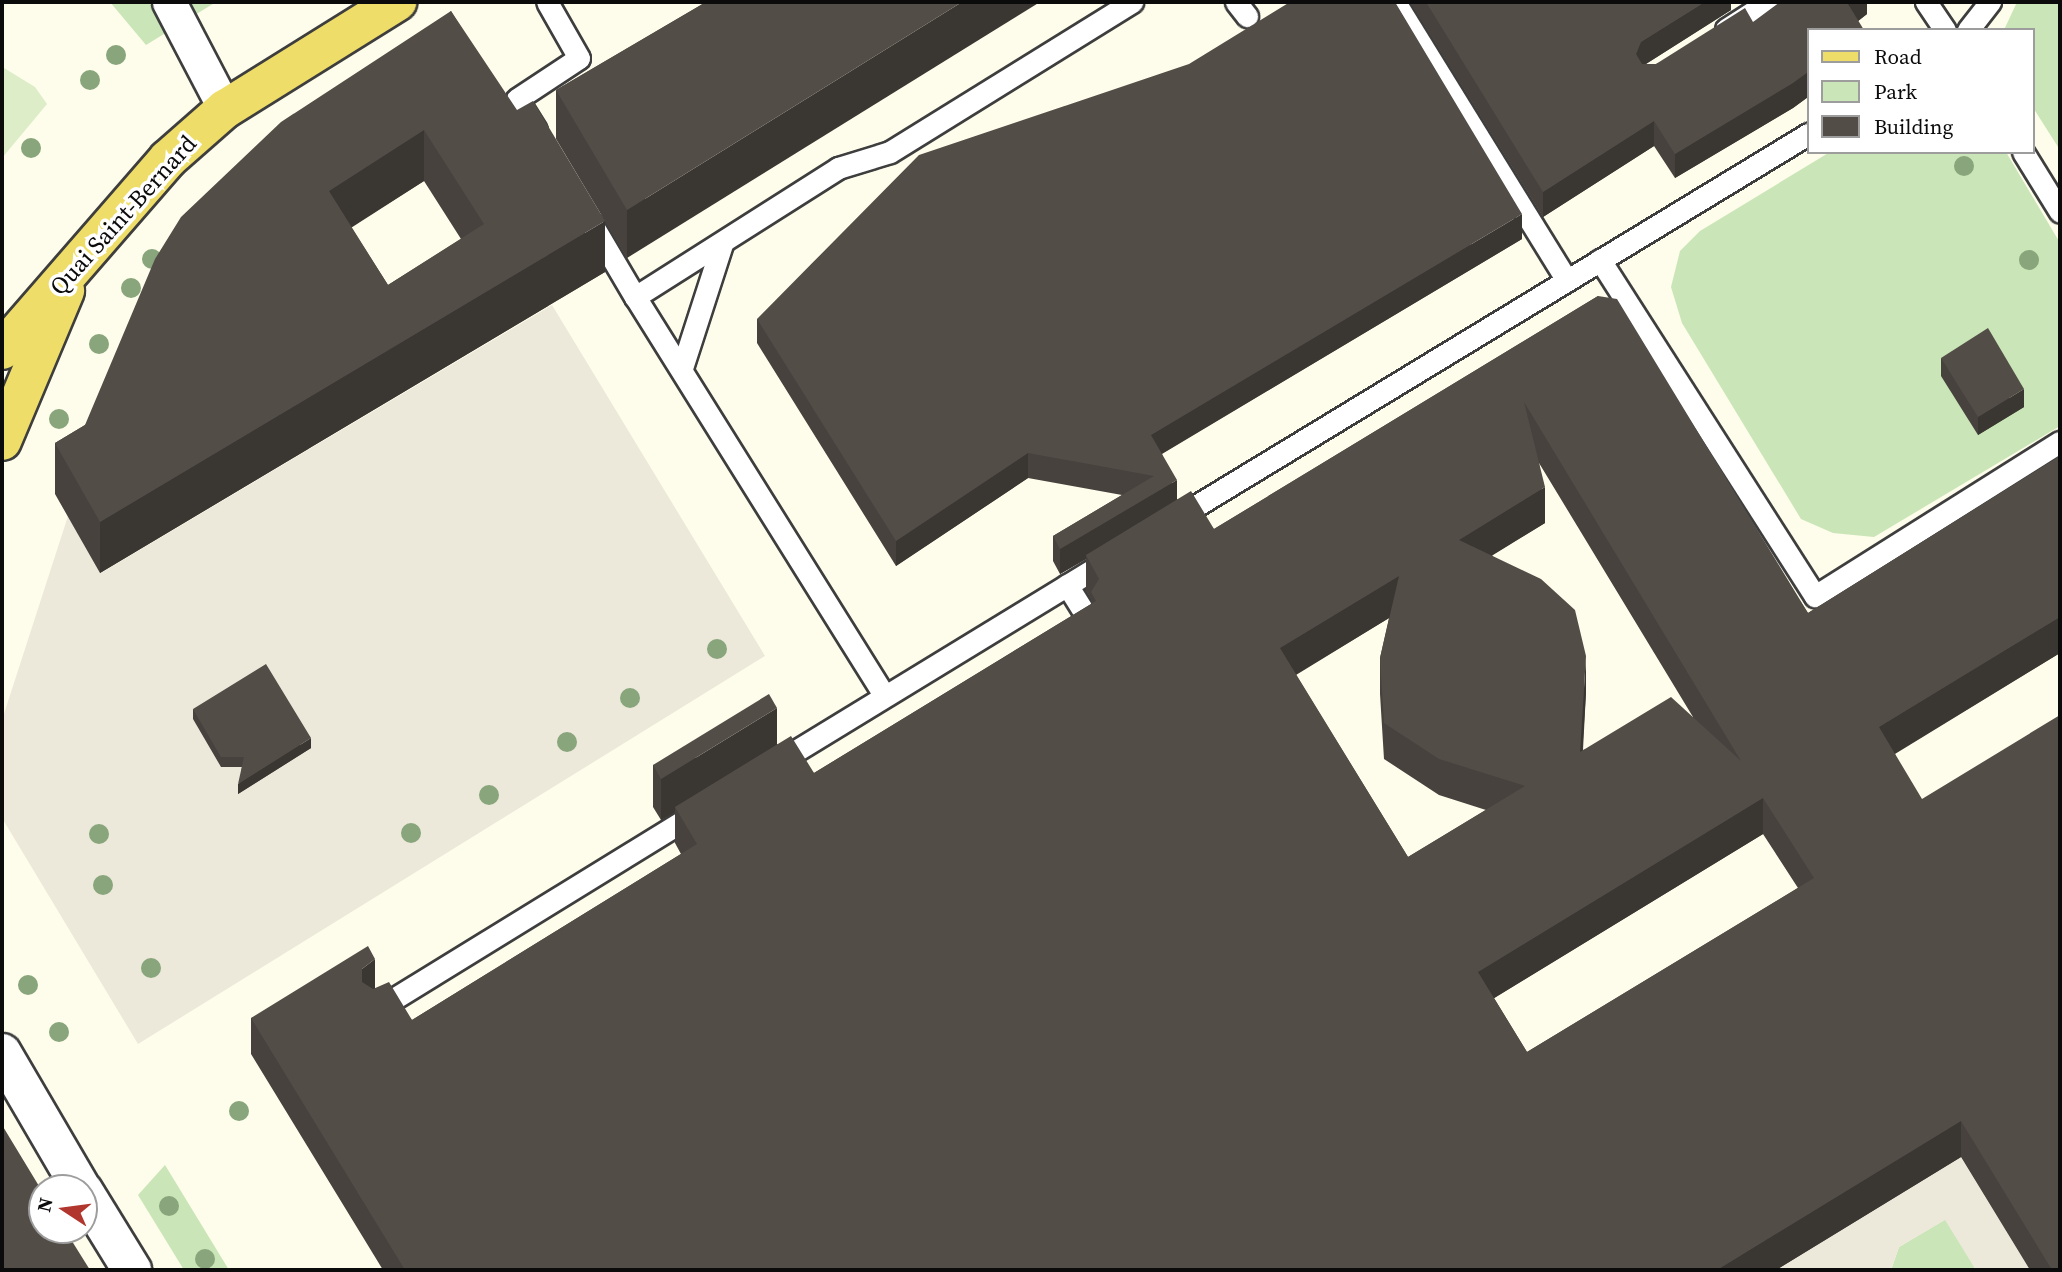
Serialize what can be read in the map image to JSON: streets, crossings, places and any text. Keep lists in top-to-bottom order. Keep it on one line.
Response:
{"streets":{"main road":["Quai Saint-Bernard"]},"legend":["Road","Park","Building"],"north":"left"}
